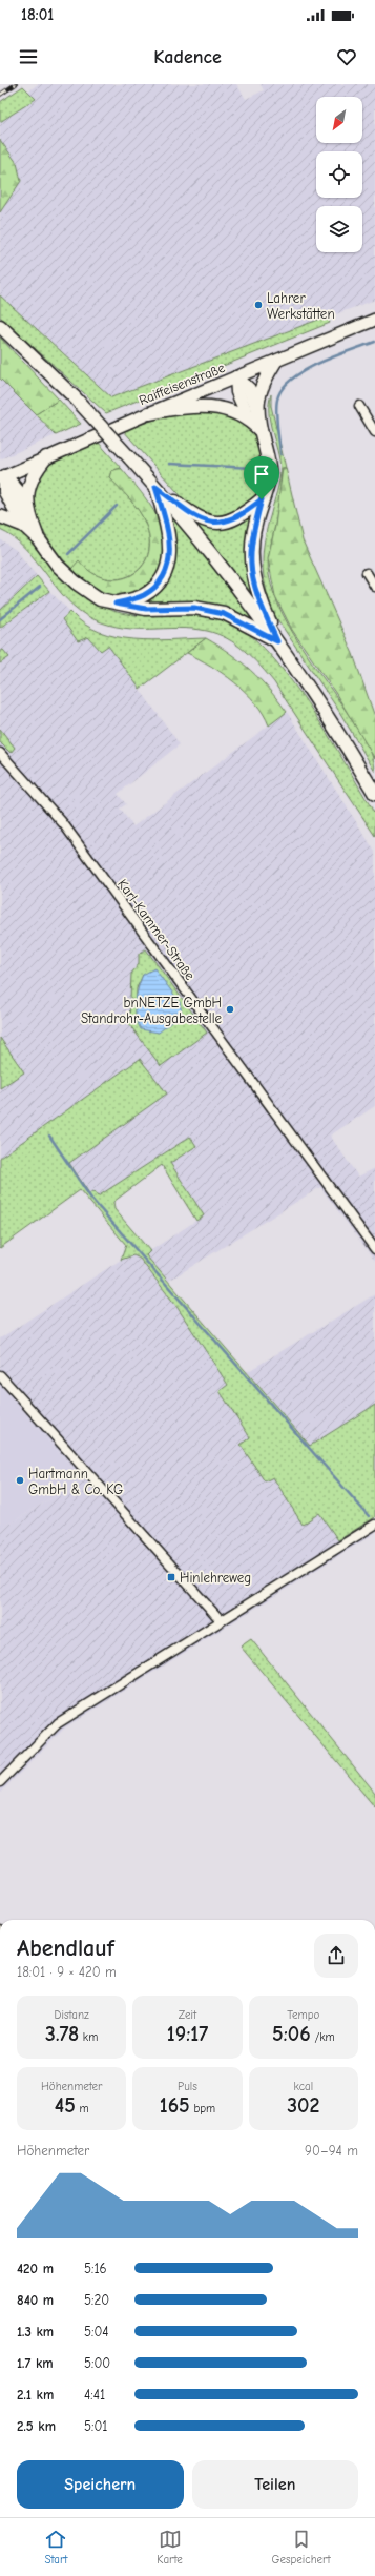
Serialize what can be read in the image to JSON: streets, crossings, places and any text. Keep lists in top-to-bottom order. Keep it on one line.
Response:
{"streets":{"street":["Raiffeisenstraße","Karl-Kammer-Straße"]},"places":{"other":["Lahrer Werkstätten","bnNETZE GmbH Standrohr-Ausgabestelle","Hartmann GmbH & Co. KG"],"transit":["Hinlehreweg"]},"north":"bottom left","page":{"status":"18:01","header":"Kadence","heading":["Abendlauf","18:01 · 9 × 420 m"],"stats":[["Distanz","3.78 km"],["Zeit","19:17"],["Tempo","5:06 /km"],["Höhenmeter","45 m"],["Puls","165 bpm"],["kcal","302"]],"chart":["Höhenmeter","90–94 m"],"list":[{"name":"420 m","note":"5:16"},{"name":"840 m","note":"5:20"},{"name":"1.3 km","note":"5:04"},{"name":"1.7 km","note":"5:00"},{"name":"2.1 km","note":"4:41"},{"name":"2.5 km","note":"5:01"}],"buttons":["Speichern","Teilen"],"tabs":["Start","Karte","Gespeichert"]}}
